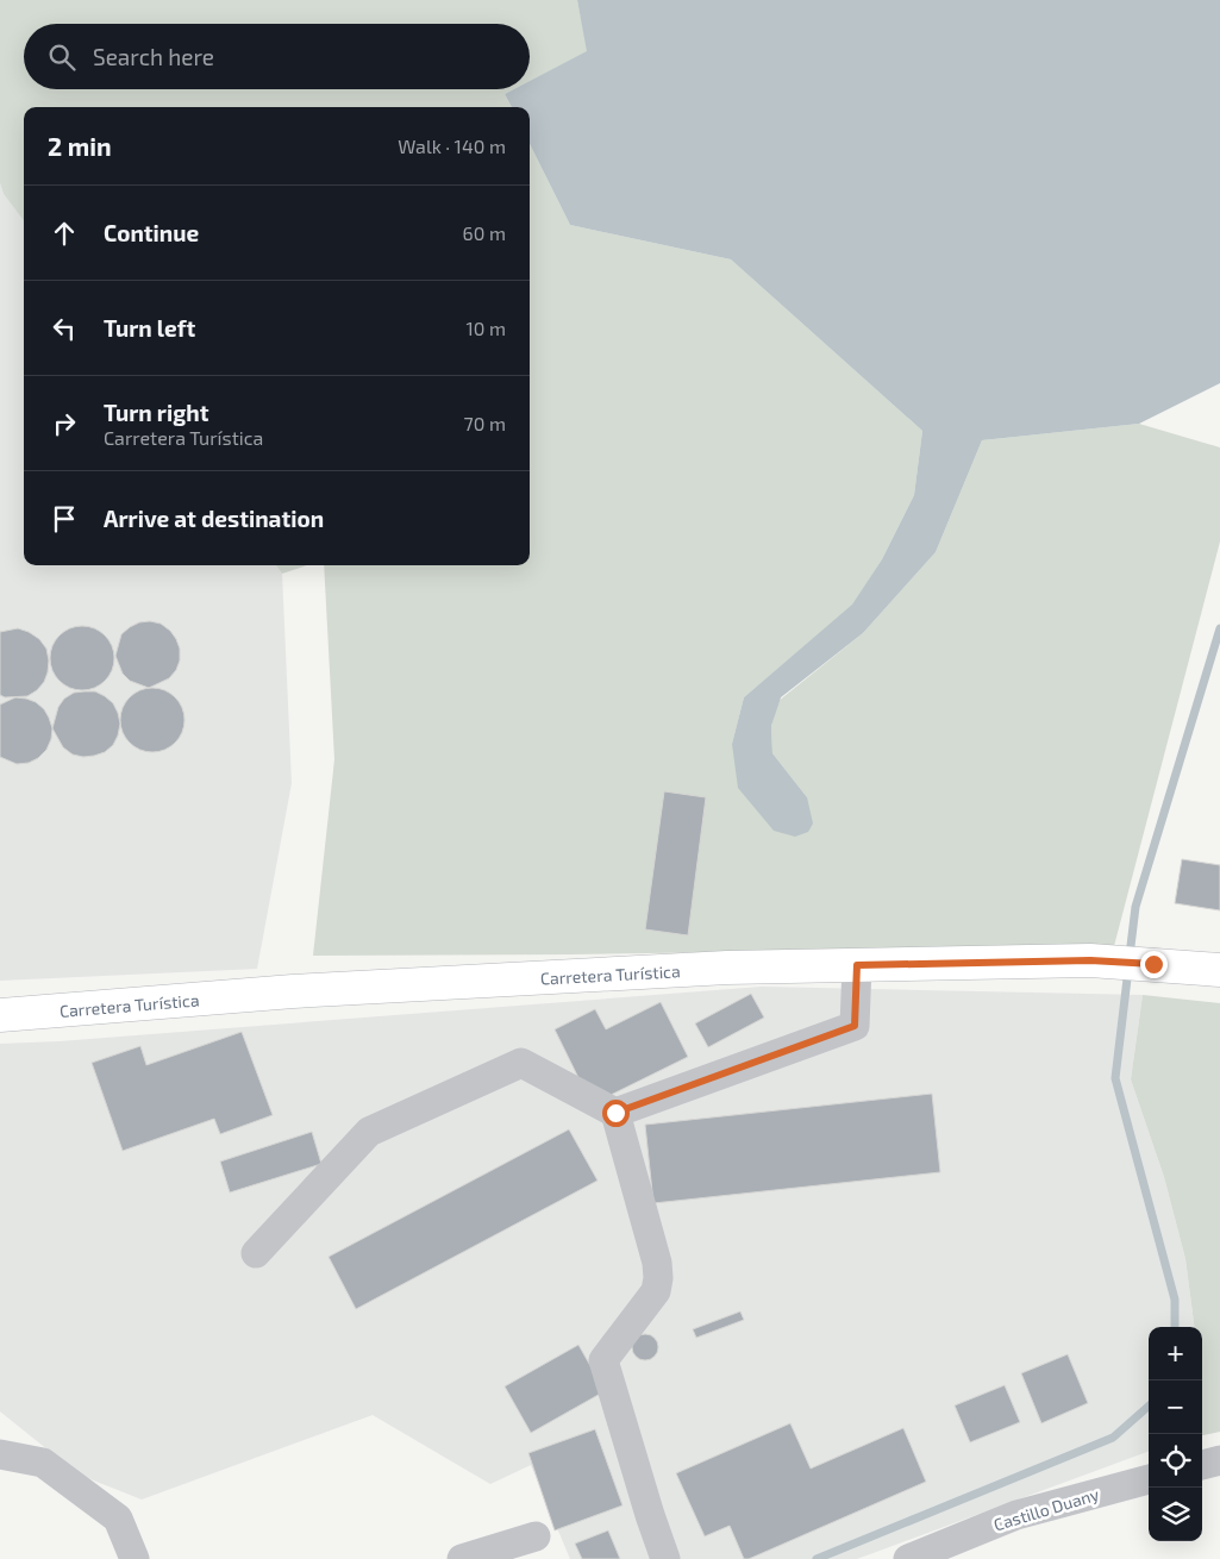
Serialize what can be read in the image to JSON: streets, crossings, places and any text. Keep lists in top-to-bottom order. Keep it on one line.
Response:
{"streets":{"main road":["Carretera Turística"],"street":["Castillo Duany"]},"page":{"search":"Search here","heading":["2 min","Walk · 140 m"],"list":[["Continue","60 m"],["Turn left","10 m"],["Turn right","Carretera Turística","70 m"],"Arrive at destination"],"map_buttons":["+","−"]}}
